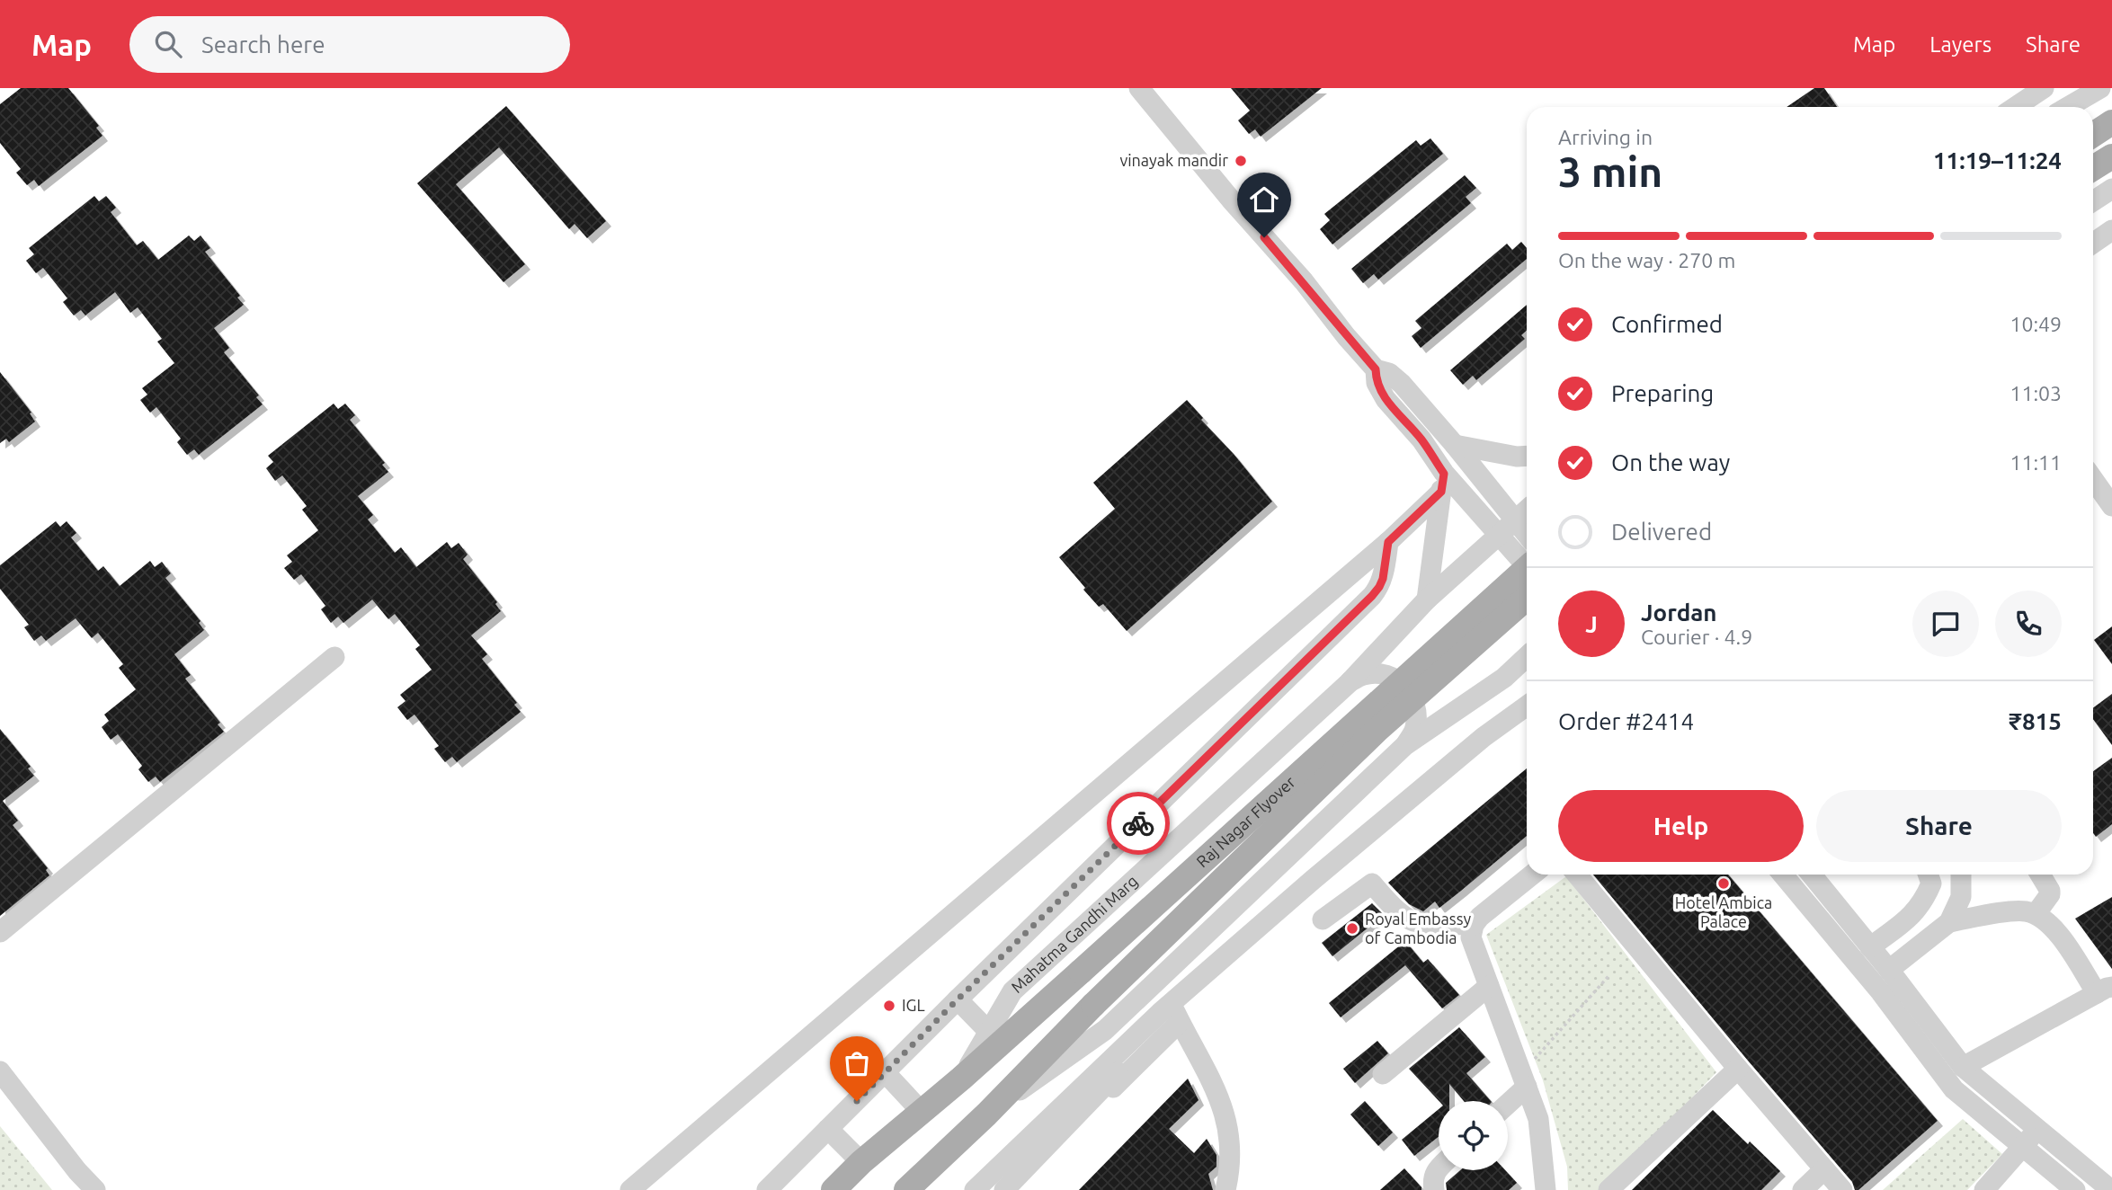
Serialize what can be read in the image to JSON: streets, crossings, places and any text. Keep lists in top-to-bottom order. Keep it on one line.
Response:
{"streets":{"main road":["Raj Nagar Flyover","Mahatma Gandhi Marg"]},"crossings":[["Raj Nagar Flyover","Mahatma Gandhi Marg"]],"places":["vinayak mandir","Hotel Ambica Palace","Royal Embassy of Cambodia","IGL"],"page":{"header":"Map","search":"Search here","nav":["Map","Layers","Share"],"heading":["3 min","Arriving in","11:19–11:24"],"panel":["Jordan","Courier · 4.9","Order #2414","₹815"],"bar":"On the way · 270 m","list":[["Confirmed","10:49"],["Preparing","11:03"],["On the way","11:11"],"Delivered"],"round":"J","buttons":["Help","Share"]}}
